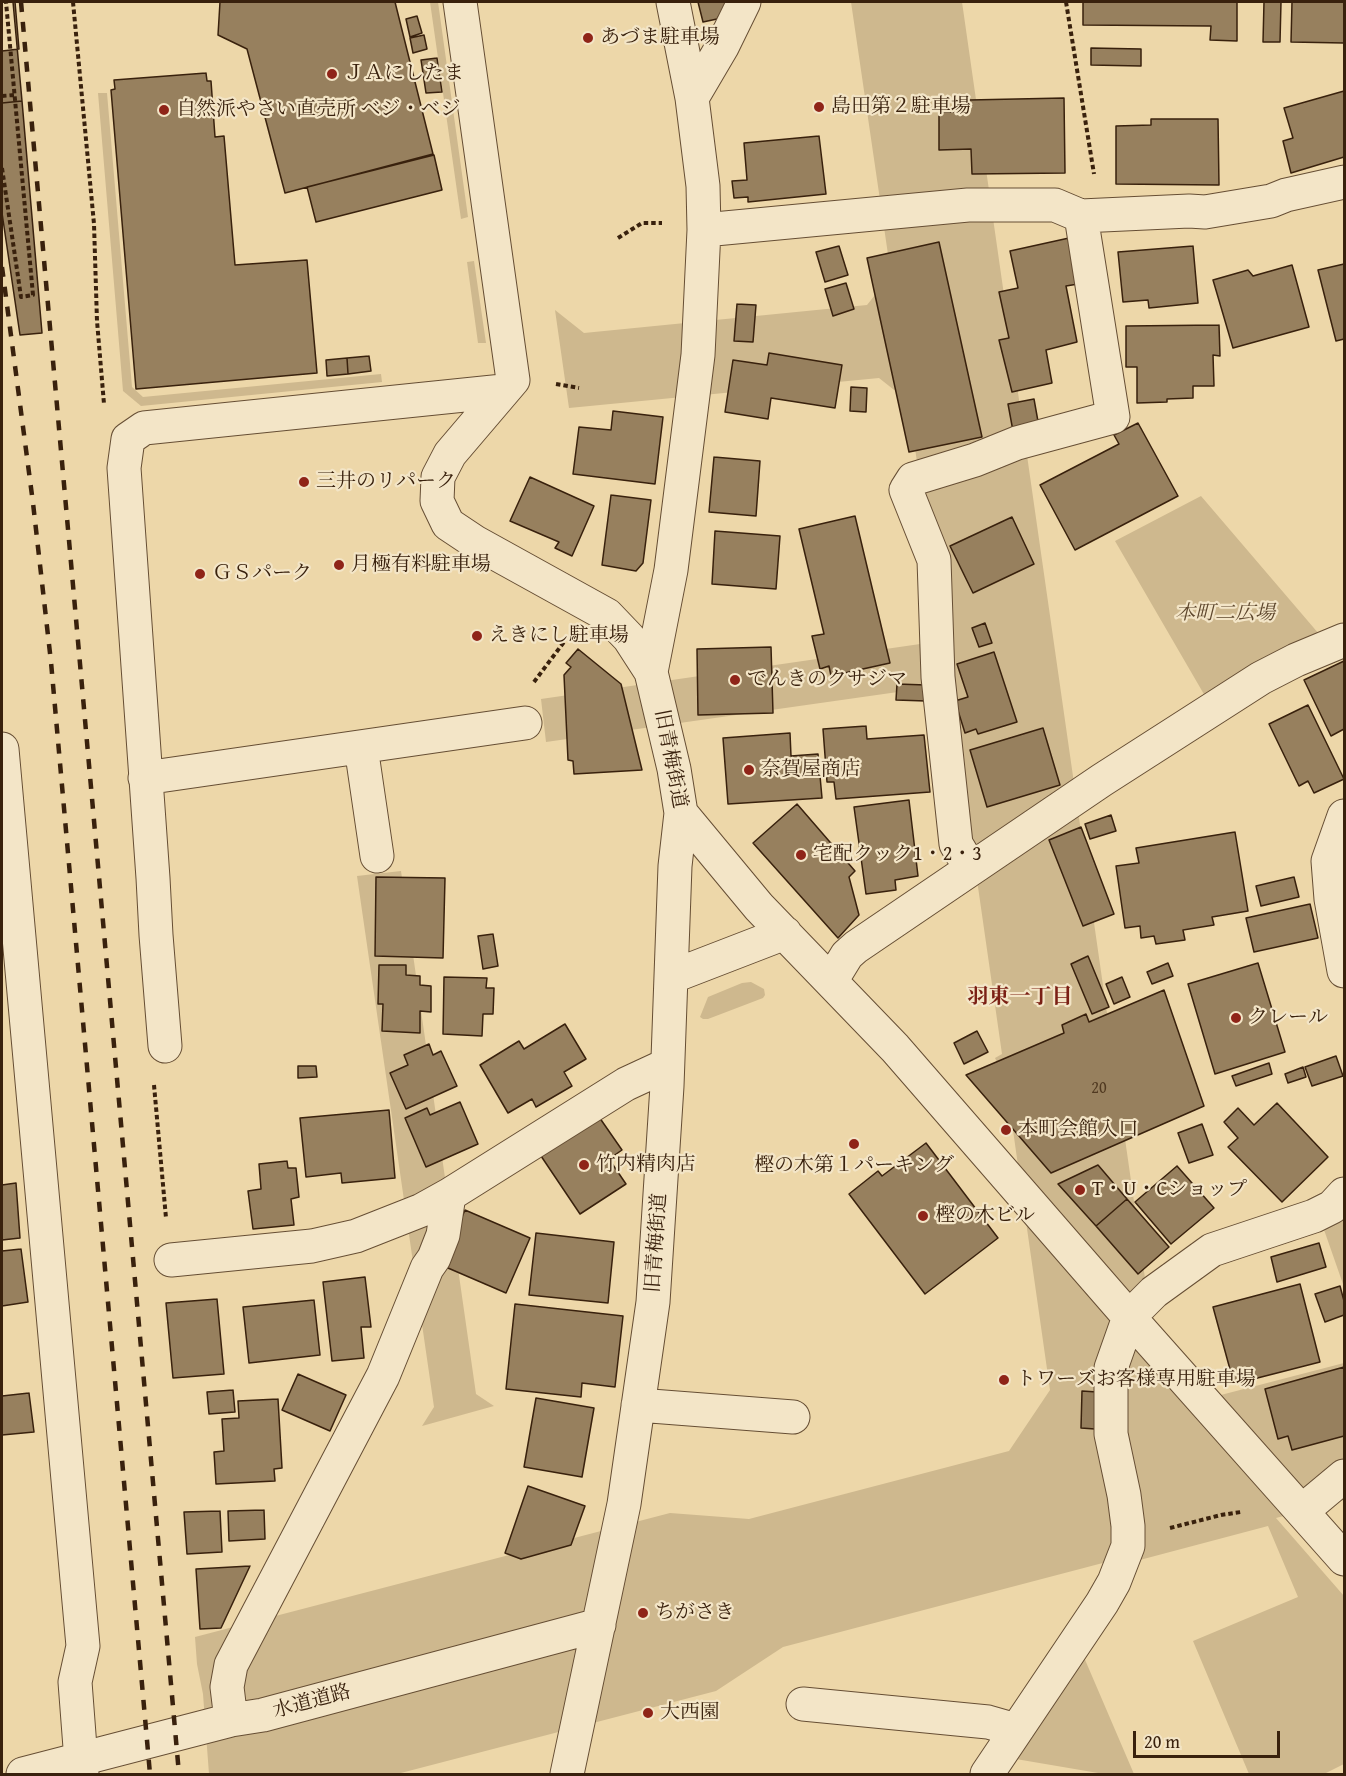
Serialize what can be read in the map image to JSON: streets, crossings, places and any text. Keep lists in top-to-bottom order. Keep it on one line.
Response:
{"streets":{"street":["旧青梅街道","水道道路"]},"crossings":[["旧青梅街道","水道道路"]],"districts":["羽東一丁目"],"parks":["本町二広場"],"places":["あづま駐車場","ＪＡにしたま","島田第２駐車場","自然派やさい直売所 ベジ・ベジ","三井のリパーク","月極有料駐車場","ＧＳパーク","えきにし駐車場","でんきのクサジマ","奈賀屋商店","宅配クック1・2・3","クレール","本町会館入口","樫の木第１パーキング","竹内精肉店","T・U・Cショップ","樫の木ビル","トワーズお客様専用駐車場","ちがさき","大西園"],"house_numbers":["20"],"scale_bar":"20 m"}
